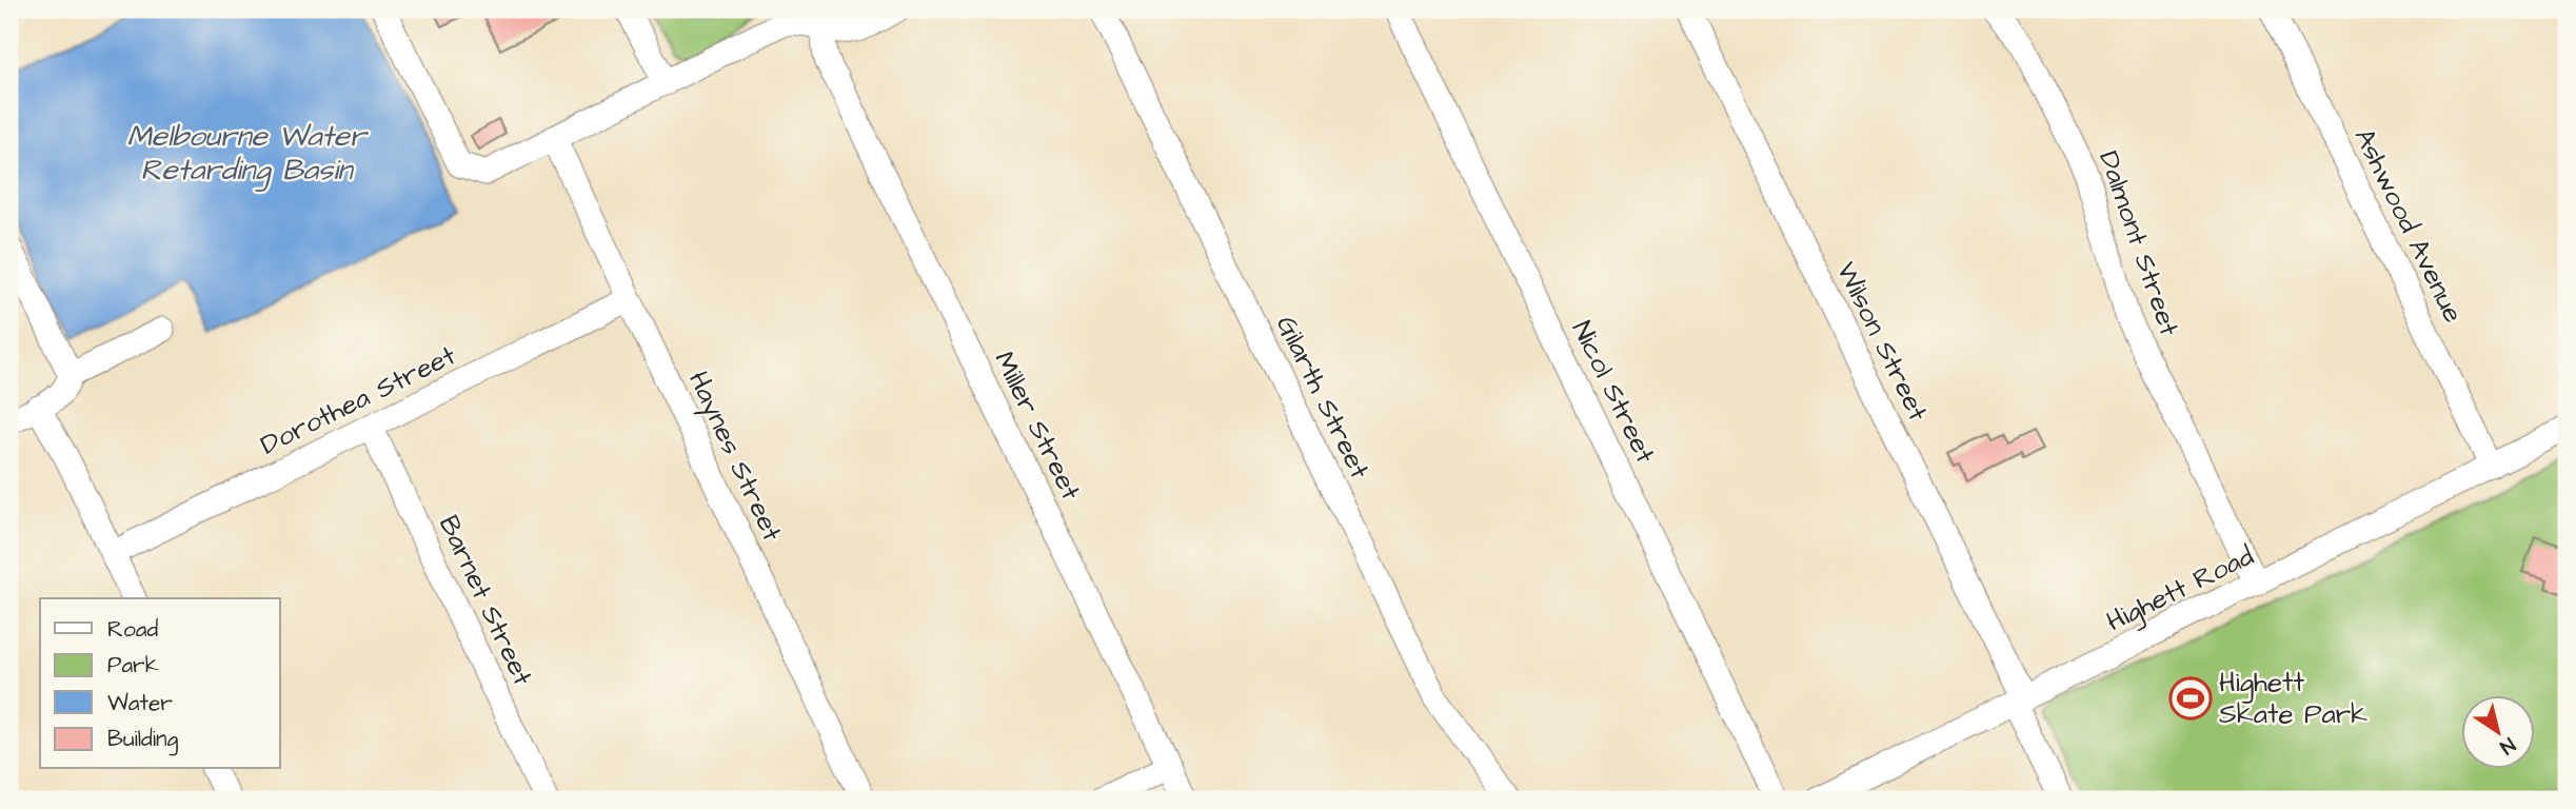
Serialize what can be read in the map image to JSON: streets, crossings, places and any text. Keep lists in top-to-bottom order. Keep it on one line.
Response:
{"streets":{"street":["Ashwood Avenue","Dalmont Street","Wilson Street","Nicol Street","Gilarth Street","Dorothea Street","Miller Street","Haynes Street","Highett Road","Barnet Street"]},"crossings":[["Ashwood Avenue","Highett Road"],["Dalmont Street","Highett Road"],["Wilson Street","Highett Road"],["Dorothea Street","Haynes Street"],["Dorothea Street","Barnet Street"]],"water":["Melbourne Water Retarding Basin"],"places":{"sports":["Highett Skate Park"]},"legend":["Road","Park","Water","Building"],"north":"bottom right"}
